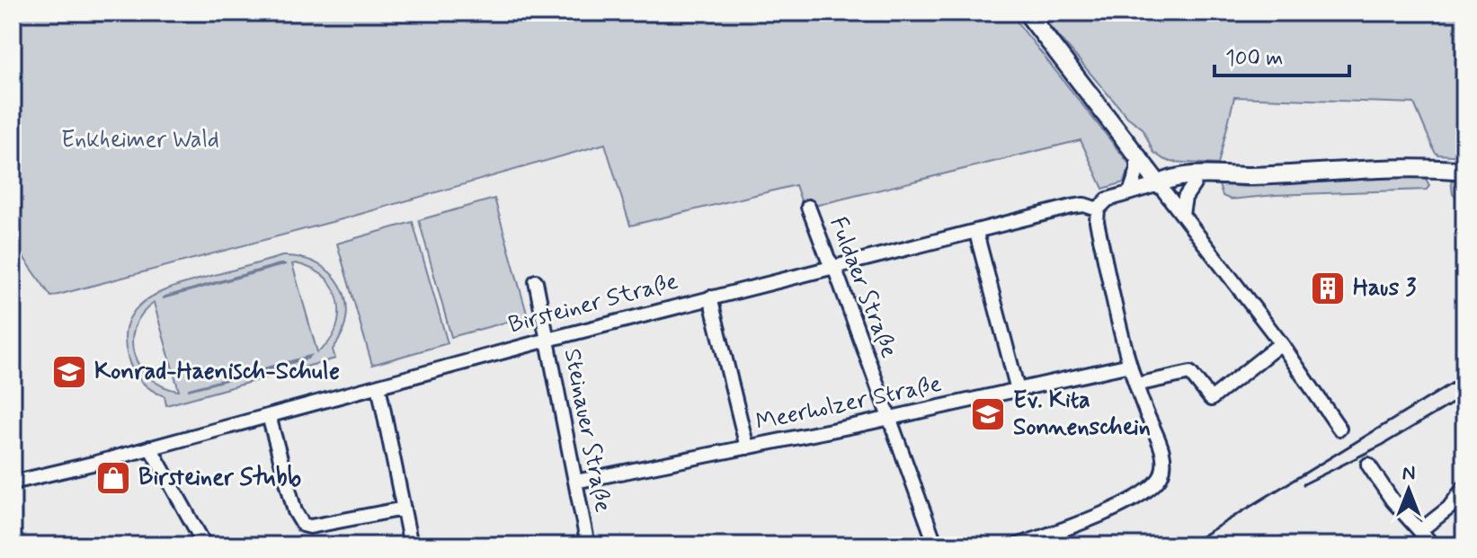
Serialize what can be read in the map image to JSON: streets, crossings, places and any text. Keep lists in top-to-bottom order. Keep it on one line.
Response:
{"streets":{"main road":["Birsteiner Straße"],"street":["Fuldaer Straße","Meerholzer Straße","Steinauer Straße"]},"crossings":[["Fuldaer Straße","Birsteiner Straße"],["Fuldaer Straße","Meerholzer Straße"],["Birsteiner Straße","Steinauer Straße"],["Meerholzer Straße","Steinauer Straße"]],"parks":["Enkheimer Wald"],"places":{"building":["Haus 3"],"school or university":["Konrad-Haenisch-Schule","Ev. Kita Sonnenschein"],"shop":["Birsteiner Stubb"]},"scale_bar":"100 m","north":"top"}
